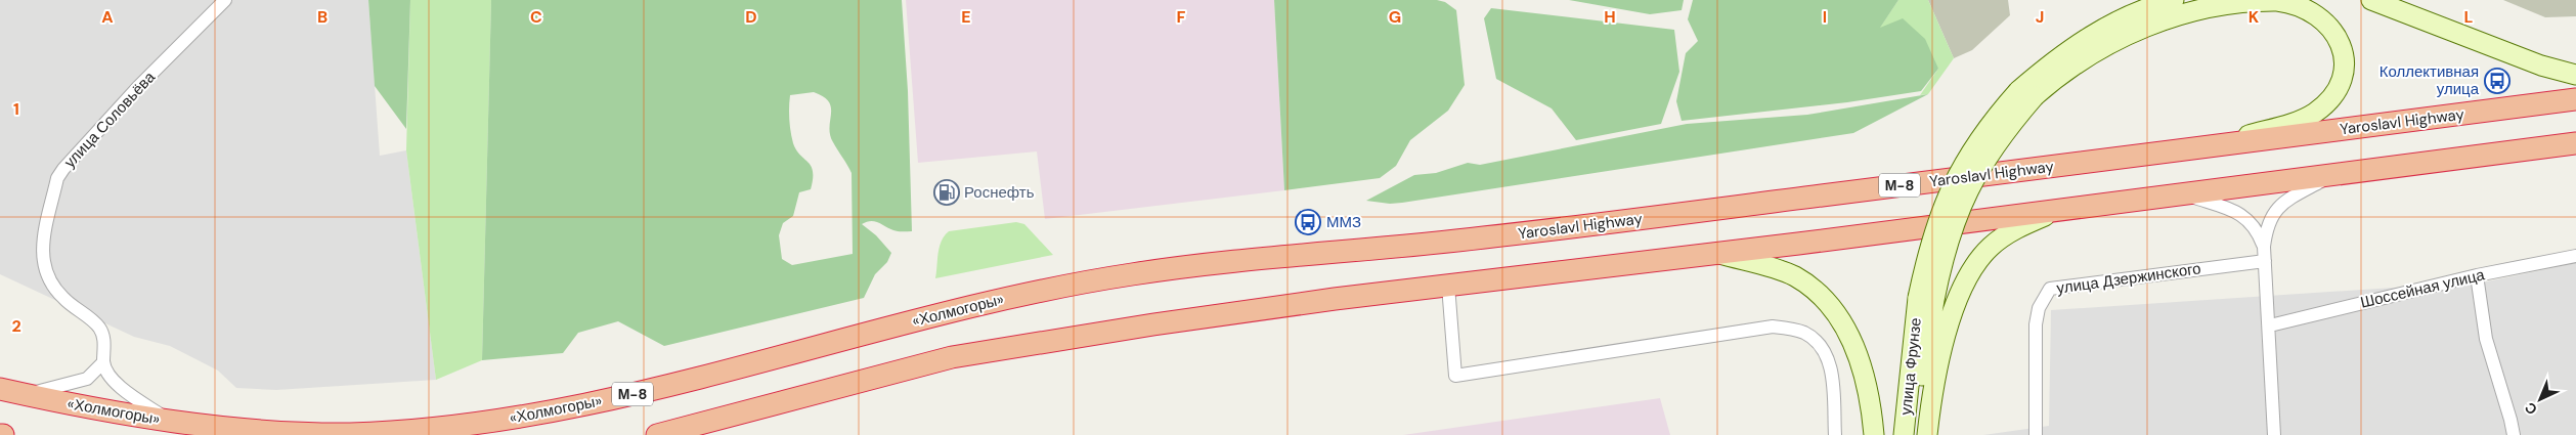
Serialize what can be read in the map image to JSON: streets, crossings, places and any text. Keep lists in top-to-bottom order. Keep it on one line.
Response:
{"streets":{"highway":["Yaroslavl Highway","М-8","«Холмогоры»"],"main road":["улица Фрунзе"],"street":["улица Соловьёва","улица Дзержинского","Шоссейная улица"]},"crossings":[["Yaroslavl Highway","«Холмогоры»"]],"places":{"bus stop":["Коллективная улица","ММЗ"],"fuel station":["Роснефть"]},"north":"bottom left","grid":{"columns":["A","B","C","D","E","F","G","H","I","J","K","L"],"rows":["1","2"]}}
